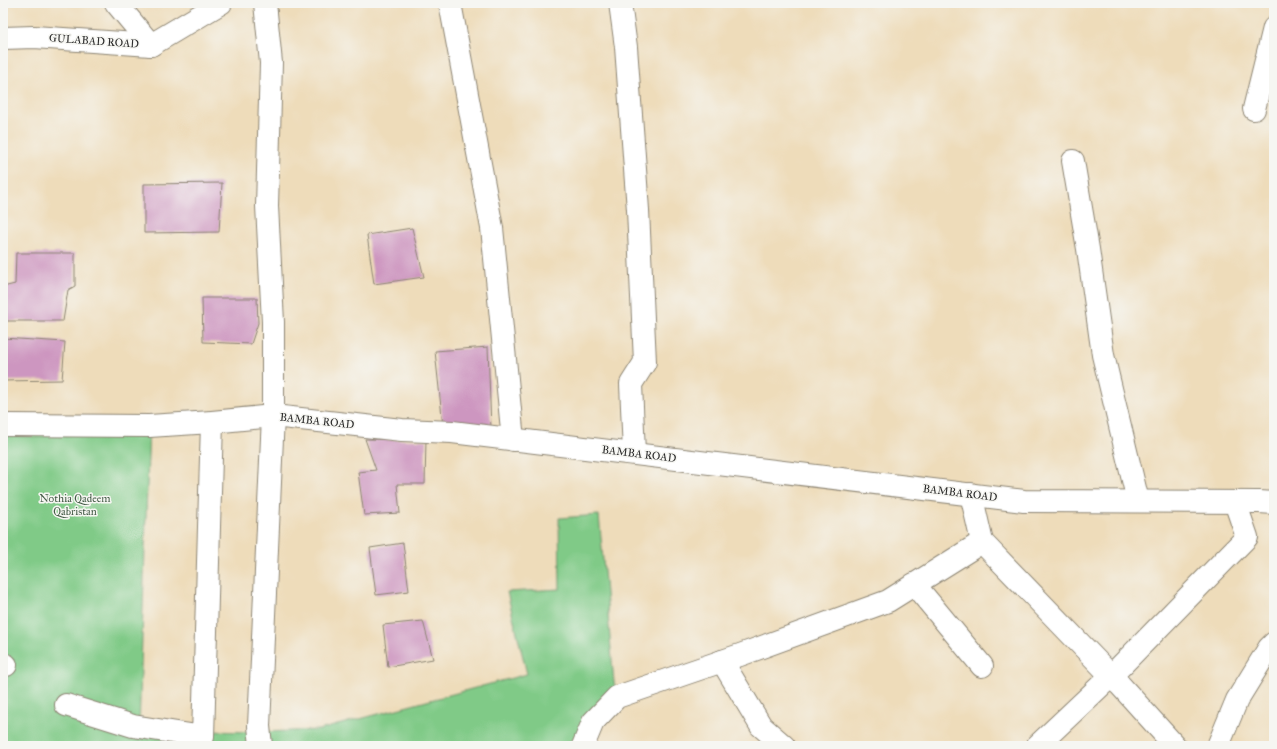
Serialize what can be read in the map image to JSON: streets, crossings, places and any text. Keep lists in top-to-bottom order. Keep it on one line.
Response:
{"streets":{"street":["GULABAD ROAD","BAMBA ROAD"]},"parks":["Nothia Qadeem Qabristan"]}
